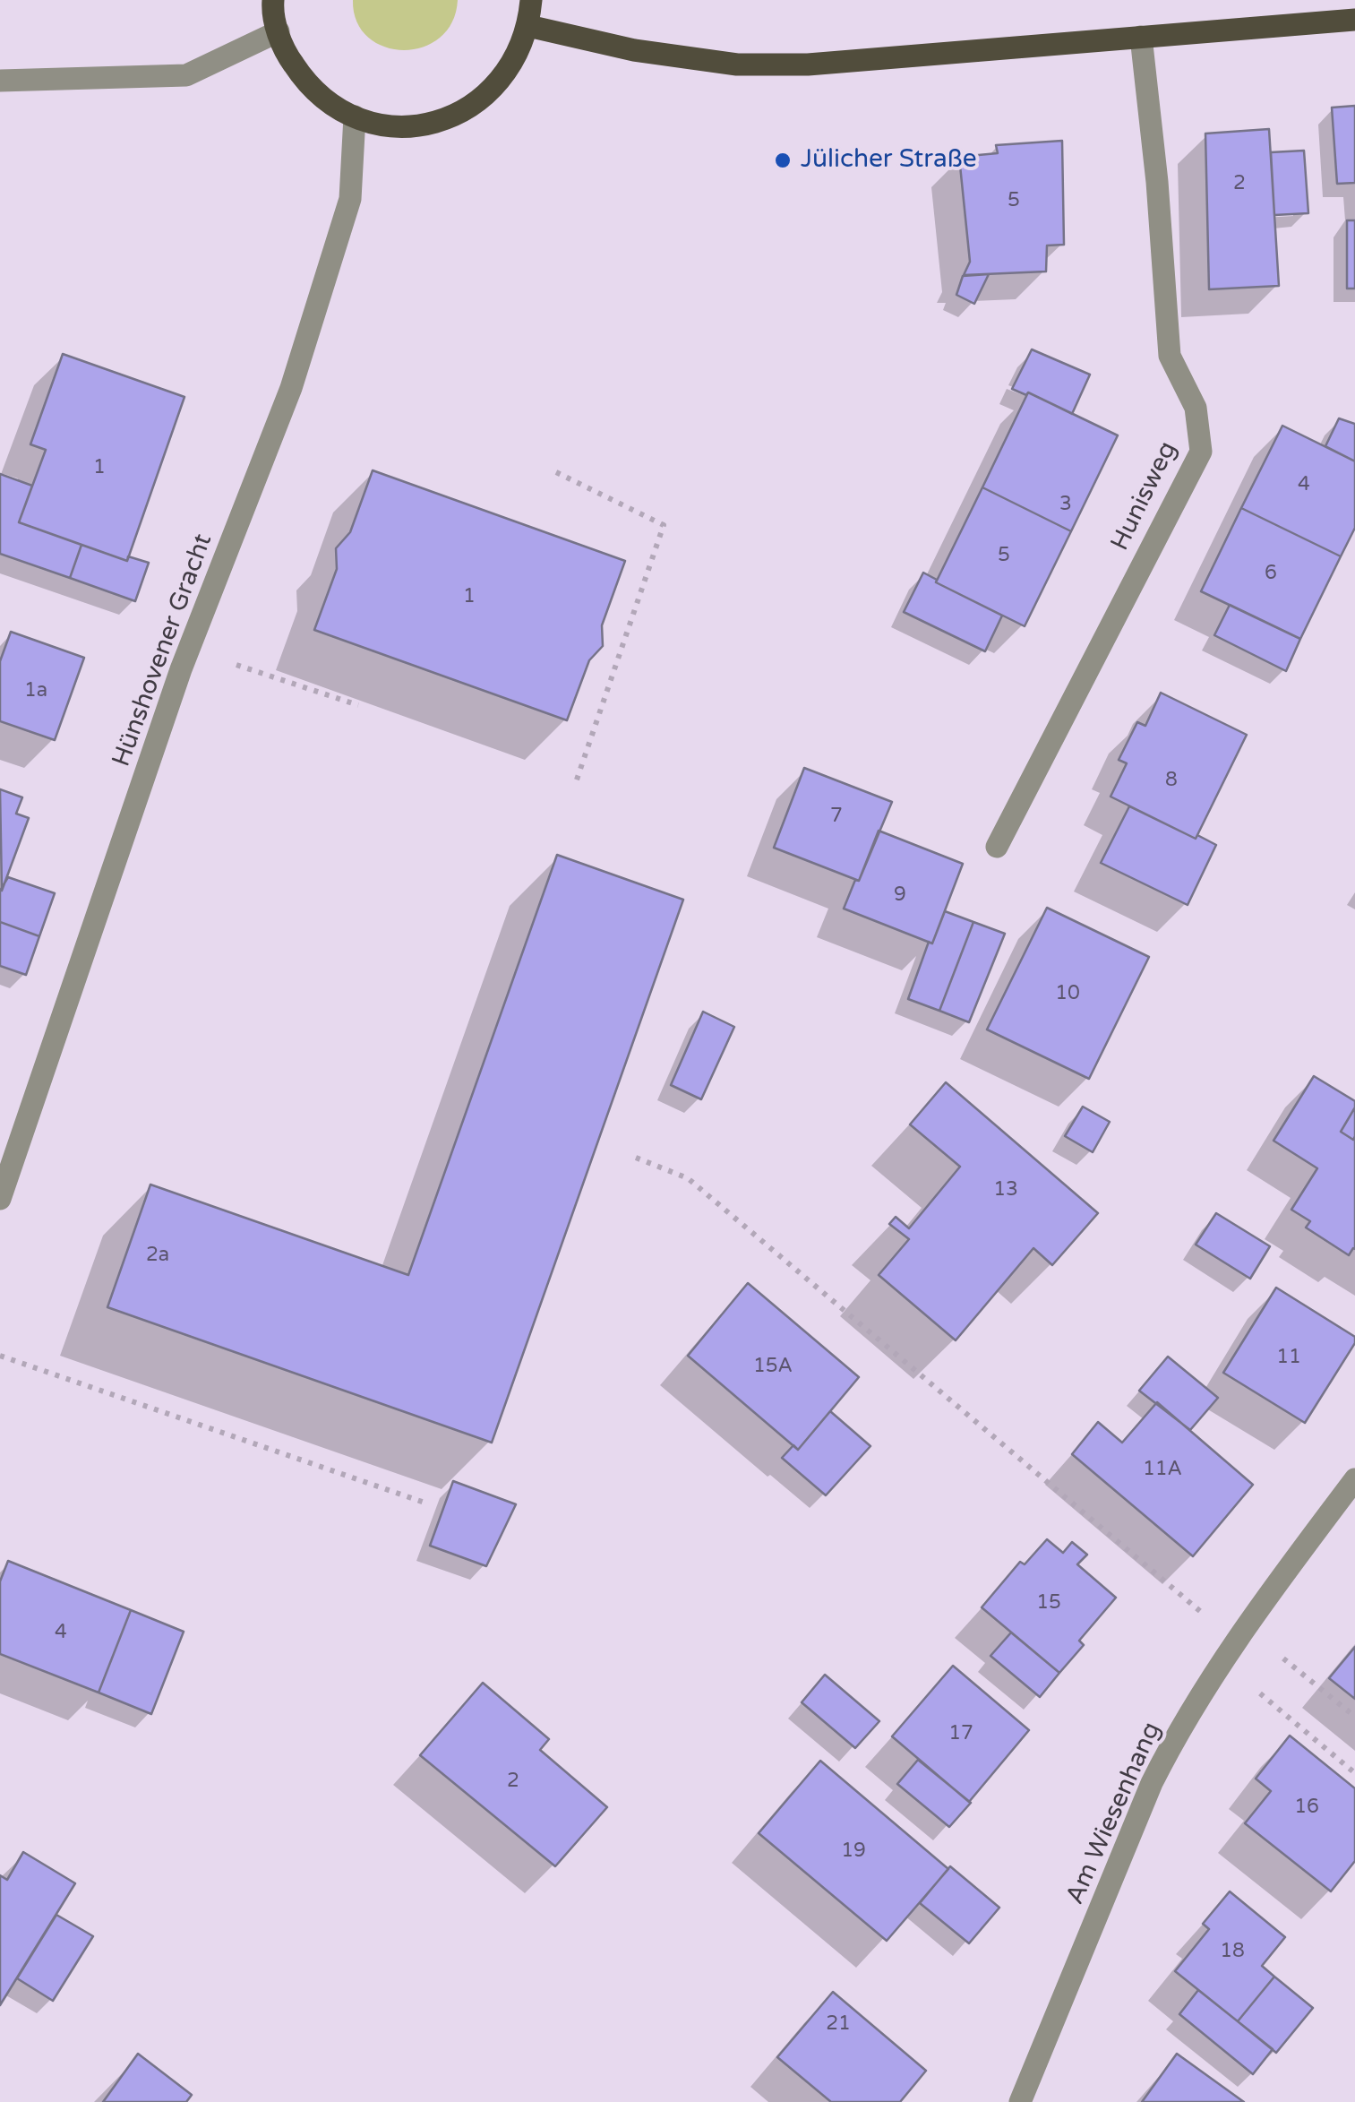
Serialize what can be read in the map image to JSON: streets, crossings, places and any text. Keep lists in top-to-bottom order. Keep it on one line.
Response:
{"streets":{"street":["Hunisweg","Hünshovener Gracht","Am Wiesenhang"]},"places":["Jülicher Straße"],"house_numbers":["2","5","1","4","3","5","6","1","1a","8","7","9","10","13","2a","11","15A","11A","15","4","17","2","16","19","18","21"]}
